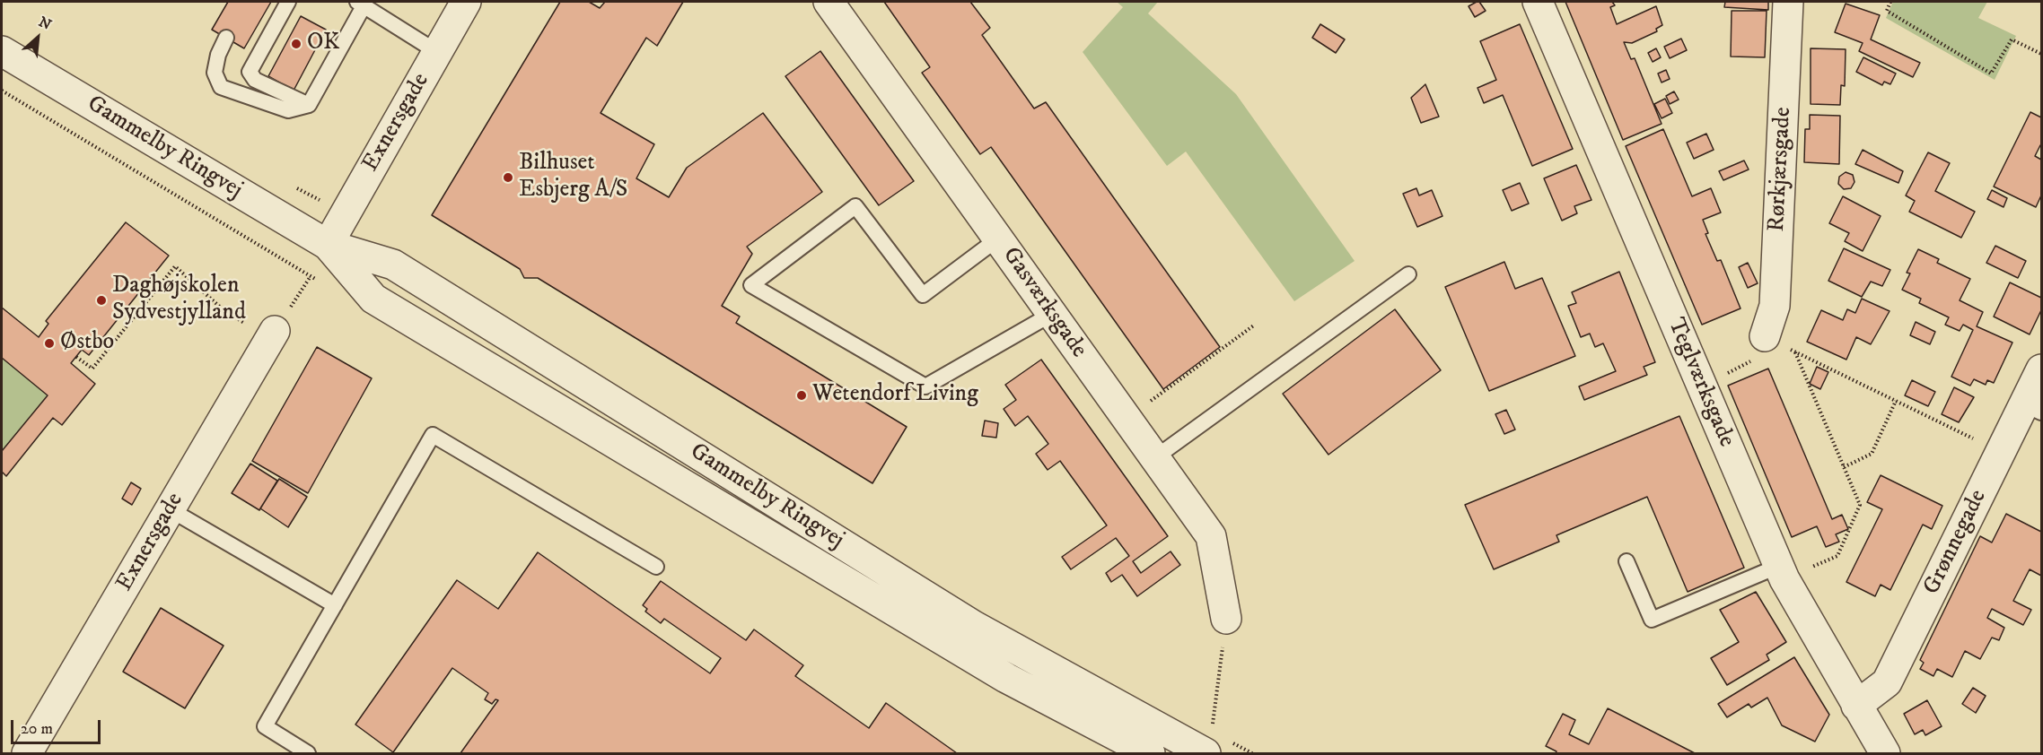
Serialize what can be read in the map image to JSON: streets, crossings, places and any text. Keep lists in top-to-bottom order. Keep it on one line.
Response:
{"streets":{"street":["Exnersgade","Gammelby Ringvej","Rørkjærsgade","Gasværksgade","Teglværksgade","Grønnegade"]},"crossings":[["Exnersgade","Gammelby Ringvej"],["Teglværksgade","Grønnegade"]],"places":["OK","Bilhuset Esbjerg A/S","Daghøjskolen Sydvestjylland","Østbo","Wetendorf Living"],"scale_bar":"20 m","north":"top right"}
